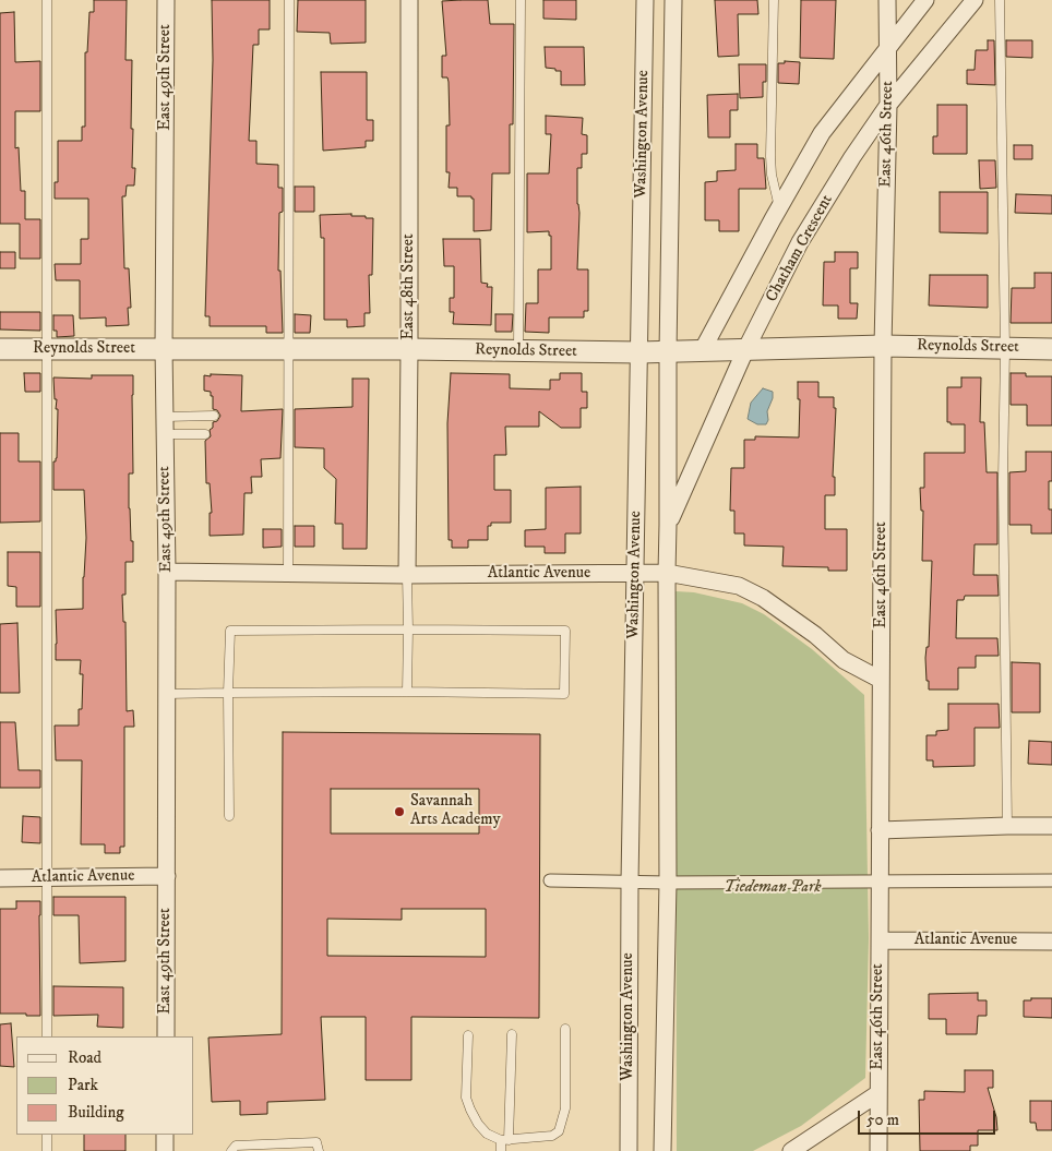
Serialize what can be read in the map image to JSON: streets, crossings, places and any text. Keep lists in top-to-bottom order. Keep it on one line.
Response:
{"streets":{"street":["East 49th Street","Washington Avenue","East 46th Street","Chatham Crescent","East 48th Street","Reynolds Street","Atlantic Avenue"]},"crossings":[["East 49th Street","Reynolds Street"],["East 49th Street","Atlantic Avenue"],["Washington Avenue","Chatham Crescent"],["Washington Avenue","Reynolds Street"],["Washington Avenue","Atlantic Avenue"],["East 46th Street","Chatham Crescent"],["East 46th Street","Reynolds Street"],["East 46th Street","Atlantic Avenue"],["Chatham Crescent","Reynolds Street"],["East 48th Street","Reynolds Street"],["East 48th Street","Atlantic Avenue"]],"parks":["Tiedeman Park"],"places":["Savannah Arts Academy"],"legend":["Road","Park","Building"],"scale_bar":"50 m"}
